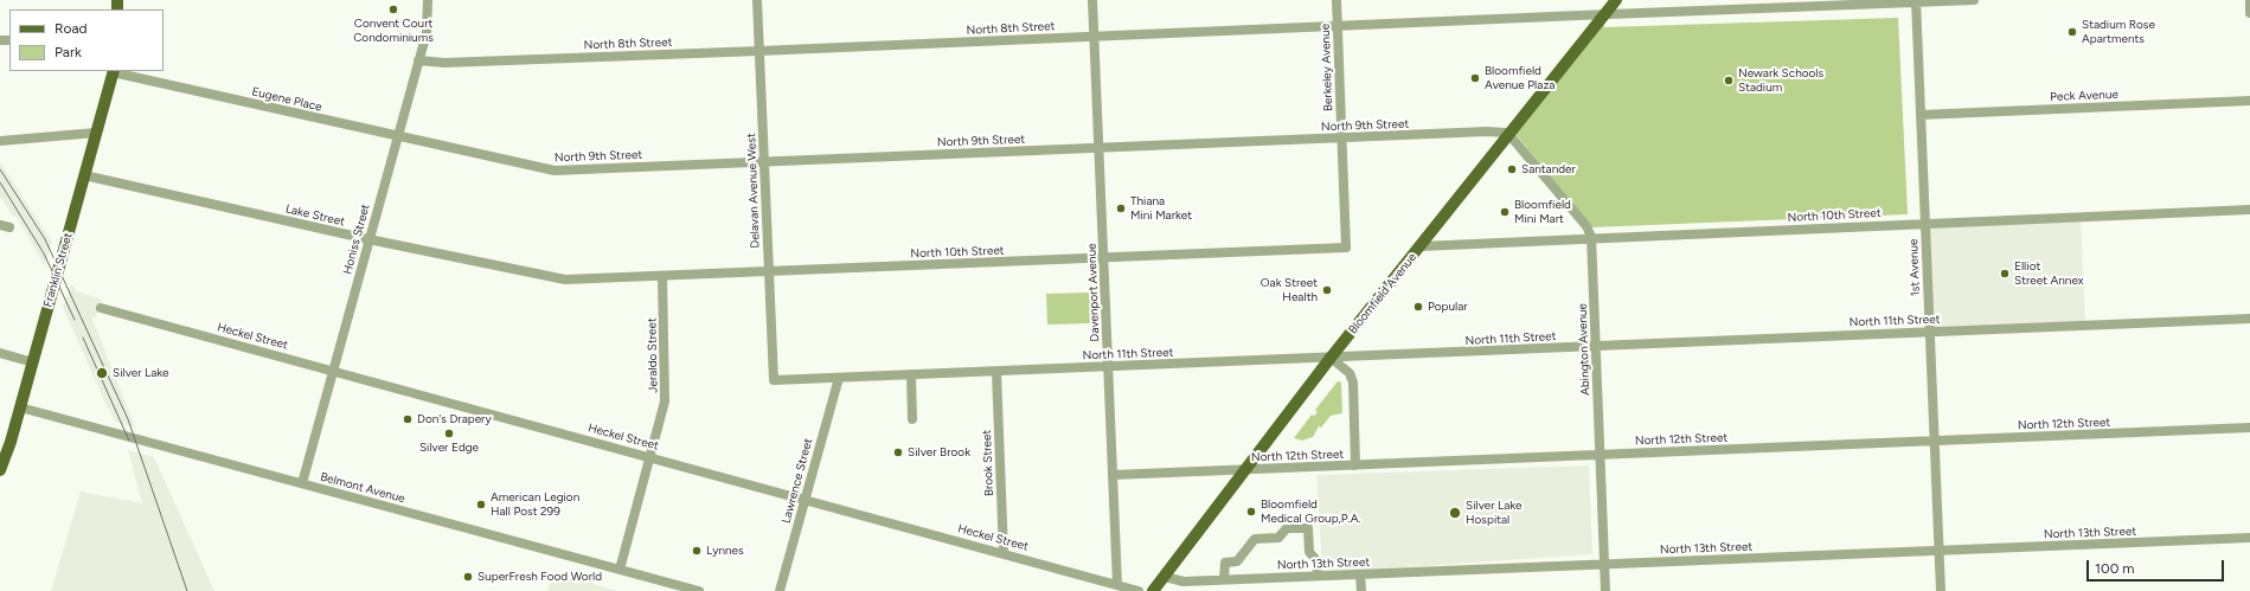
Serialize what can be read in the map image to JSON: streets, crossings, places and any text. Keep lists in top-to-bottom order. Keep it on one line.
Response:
{"streets":{"main road":["Franklin Street","Bloomfield Avenue"],"street":["North 8th Street","Berkeley Avenue","Peck Avenue","Eugene Place","North 9th Street","Delavan Avenue West","Lake Street","North 10th Street","Honiss Street","1st Avenue","Davenport Avenue","North 11th Street","Heckel Street","Abington Avenue","Jeraldo Street","North 12th Street","Brook Street","Lawrence Street","Belmont Avenue","North 13th Street"]},"crossings":[["North 8th Street","Berkeley Avenue"],["North 8th Street","Delavan Avenue West"],["North 8th Street","Honiss Street"],["North 8th Street","1st Avenue"],["North 8th Street","Davenport Avenue"],["North 8th Street","Bloomfield Avenue"],["Berkeley Avenue","North 9th Street"],["Berkeley Avenue","North 10th Street"],["Peck Avenue","1st Avenue"],["Eugene Place","North 9th Street"],["Eugene Place","Honiss Street"],["Eugene Place","Franklin Street"],["North 9th Street","Delavan Avenue West"],["North 9th Street","Davenport Avenue"],["North 9th Street","Bloomfield Avenue"],["Delavan Avenue West","North 10th Street"],["Delavan Avenue West","North 11th Street"],["Lake Street","North 10th Street"],["Lake Street","Honiss Street"],["Lake Street","Franklin Street"],["North 10th Street","1st Avenue"],["North 10th Street","Davenport Avenue"],["North 10th Street","Bloomfield Avenue"],["North 10th Street","Abington Avenue"],["North 10th Street","Jeraldo Street"],["Honiss Street","Heckel Street"],["Honiss Street","Belmont Avenue"],["1st Avenue","North 11th Street"],["1st Avenue","North 12th Street"],["1st Avenue","North 13th Street"],["Franklin Street","Belmont Avenue"],["Davenport Avenue","North 11th Street"],["Davenport Avenue","Heckel Street"],["Davenport Avenue","North 12th Street"],["Bloomfield Avenue","North 11th Street"],["Bloomfield Avenue","North 12th Street"],["Bloomfield Avenue","North 13th Street"],["North 11th Street","Abington Avenue"],["North 11th Street","Brook Street"],["North 11th Street","Lawrence Street"],["Heckel Street","Jeraldo Street"],["Heckel Street","Brook Street"],["Heckel Street","Lawrence Street"],["Abington Avenue","North 12th Street"],["Abington Avenue","North 13th Street"],["Jeraldo Street","Belmont Avenue"]],"places":["Convent Court Condominiums","Stadium Rose Apartments","Bloomfield Avenue Plaza","Newark Schools Stadium","Santander","Thiana Mini Market","Bloomfield Mini Mart","Elliot Street Annex","Oak Street Health","Popular","Silver Lake","Don's Drapery","Silver Edge","Silver Brook","American Legion Hall Post 299","Bloomfield Medical Group,P.A.","Silver Lake Hospital","Lynnes","SuperFresh Food World"],"legend":["Road","Park"],"scale_bar":"100 m"}
